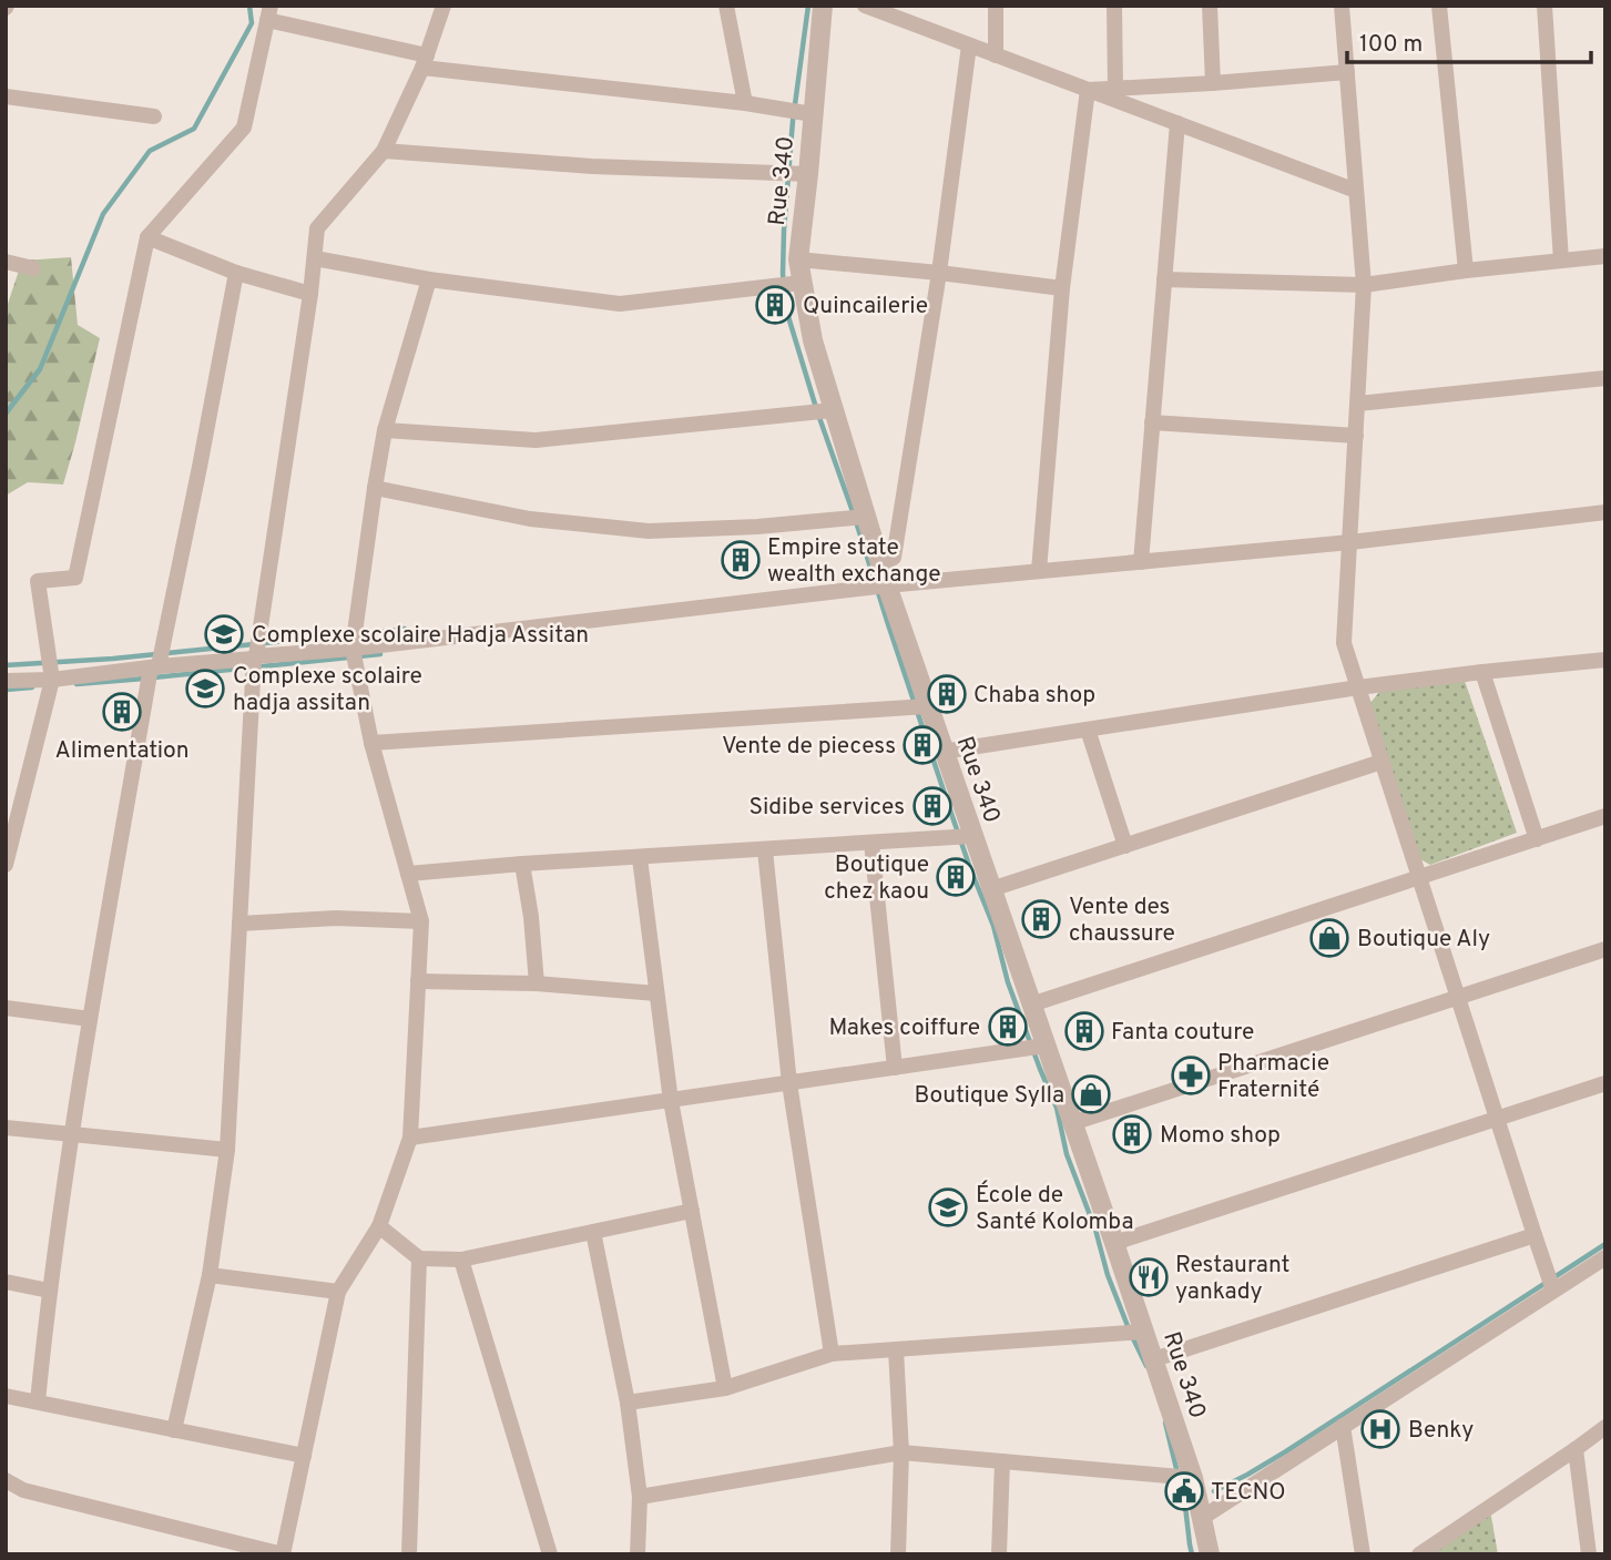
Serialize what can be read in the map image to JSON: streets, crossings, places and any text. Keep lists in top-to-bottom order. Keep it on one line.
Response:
{"streets":{"street":["Rue 340"]},"places":{"building":["Quincailerie","Empire state wealth exchange","Chaba shop","Alimentation","Vente de piecess","Sidibe services","Boutique chez kaou","Vente des chaussure","Makes coiffure","Fanta couture","Momo shop"],"school or university":["Complexe scolaire Hadja Assitan","Complexe scolaire hadja assitan","École de Santé Kolomba"],"shop":["Boutique Aly","Boutique Sylla"],"pharmacy":["Pharmacie Fraternité"],"restaurant":["Restaurant yankady"],"hospital":["Benky"],"public building":["TECNO"]},"scale_bar":"100 m"}
